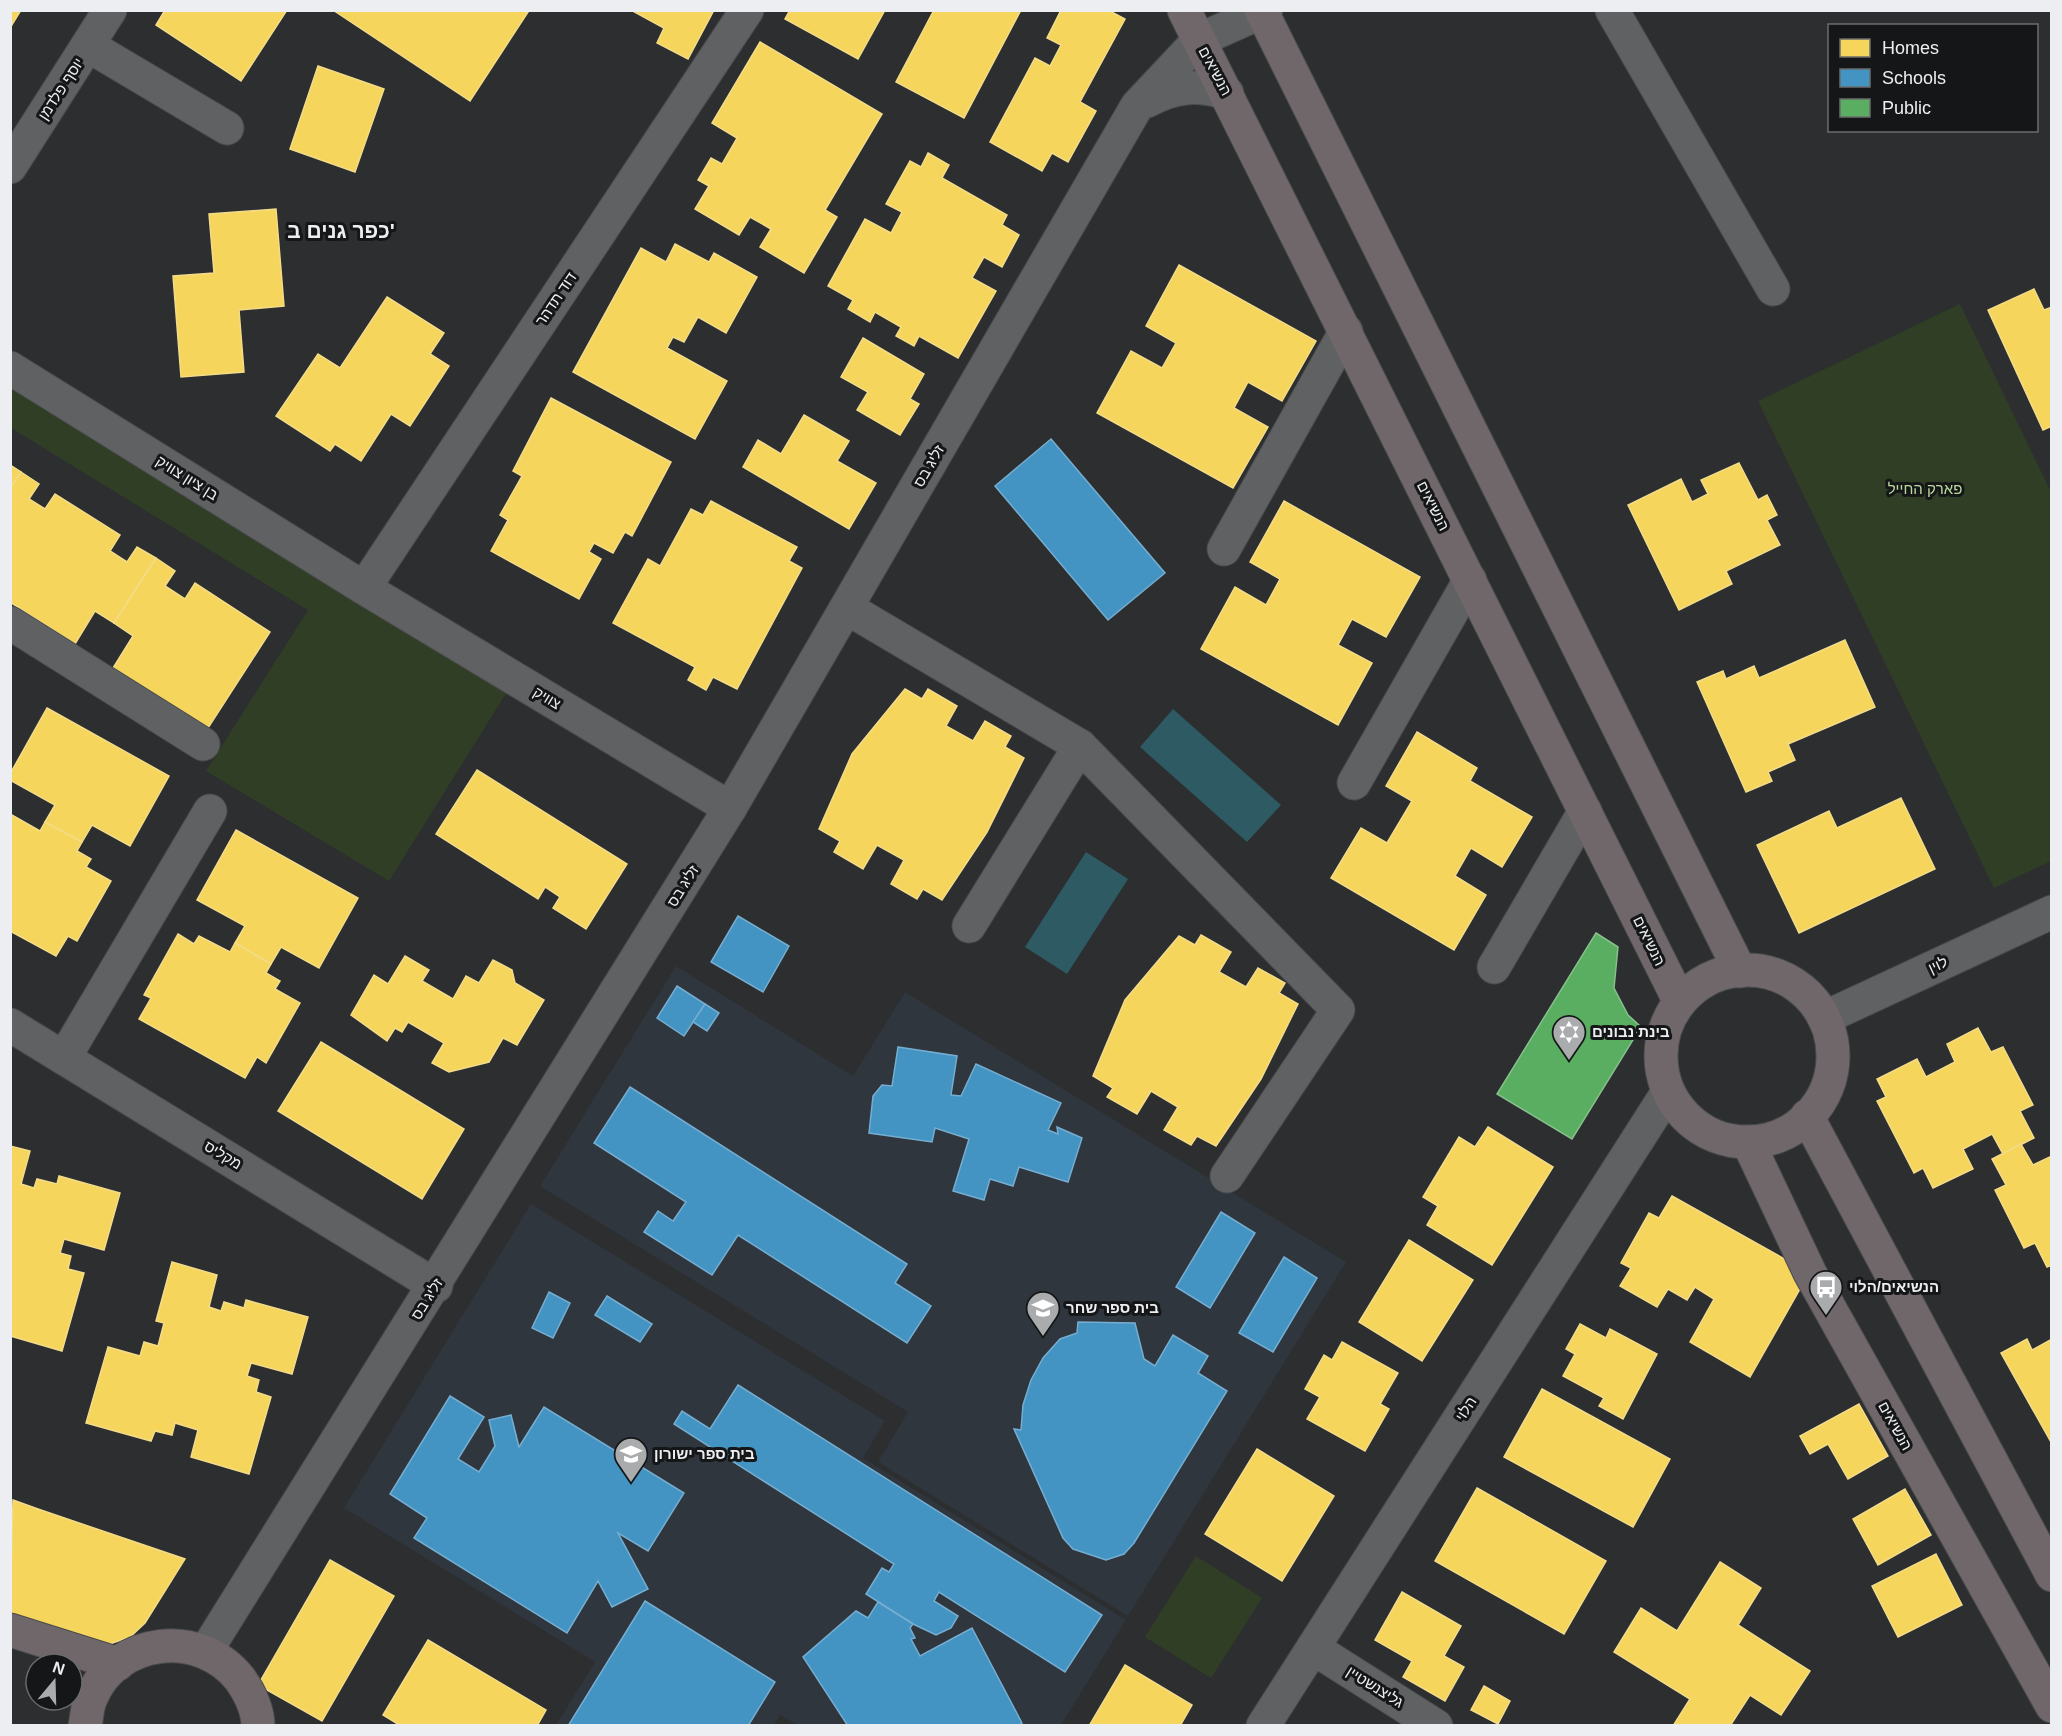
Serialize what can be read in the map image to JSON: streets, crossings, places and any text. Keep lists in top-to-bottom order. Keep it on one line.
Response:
{"streets":{"main road":["הנשיאים"],"street":["יוסף פלדמן","דוד תדהר","זליג בס","בן ציון צוויק","צוויק","לוין","מקליס","הלוי","גליצנשטיין"]},"crossings":[["הנשיאים","זליג בס"],["הנשיאים","לוין"],["הנשיאים","הלוי"],["דוד תדהר","בן ציון צוויק"],["דוד תדהר","צוויק"],["זליג בס","צוויק"],["זליג בס","מקליס"],["בן ציון צוויק","צוויק"],["לוין","הלוי"],["הלוי","גליצנשטיין"]],"districts":["כפר גנים ב'"],"parks":["פארק החייל"],"places":{"synagogue":["בינת נבונים"],"bus stop":["הנשיאים/הלוי"],"school or university":["בית ספר שחר","בית ספר ישורון"]},"legend":["Homes","Schools","Public"],"north":"top"}
